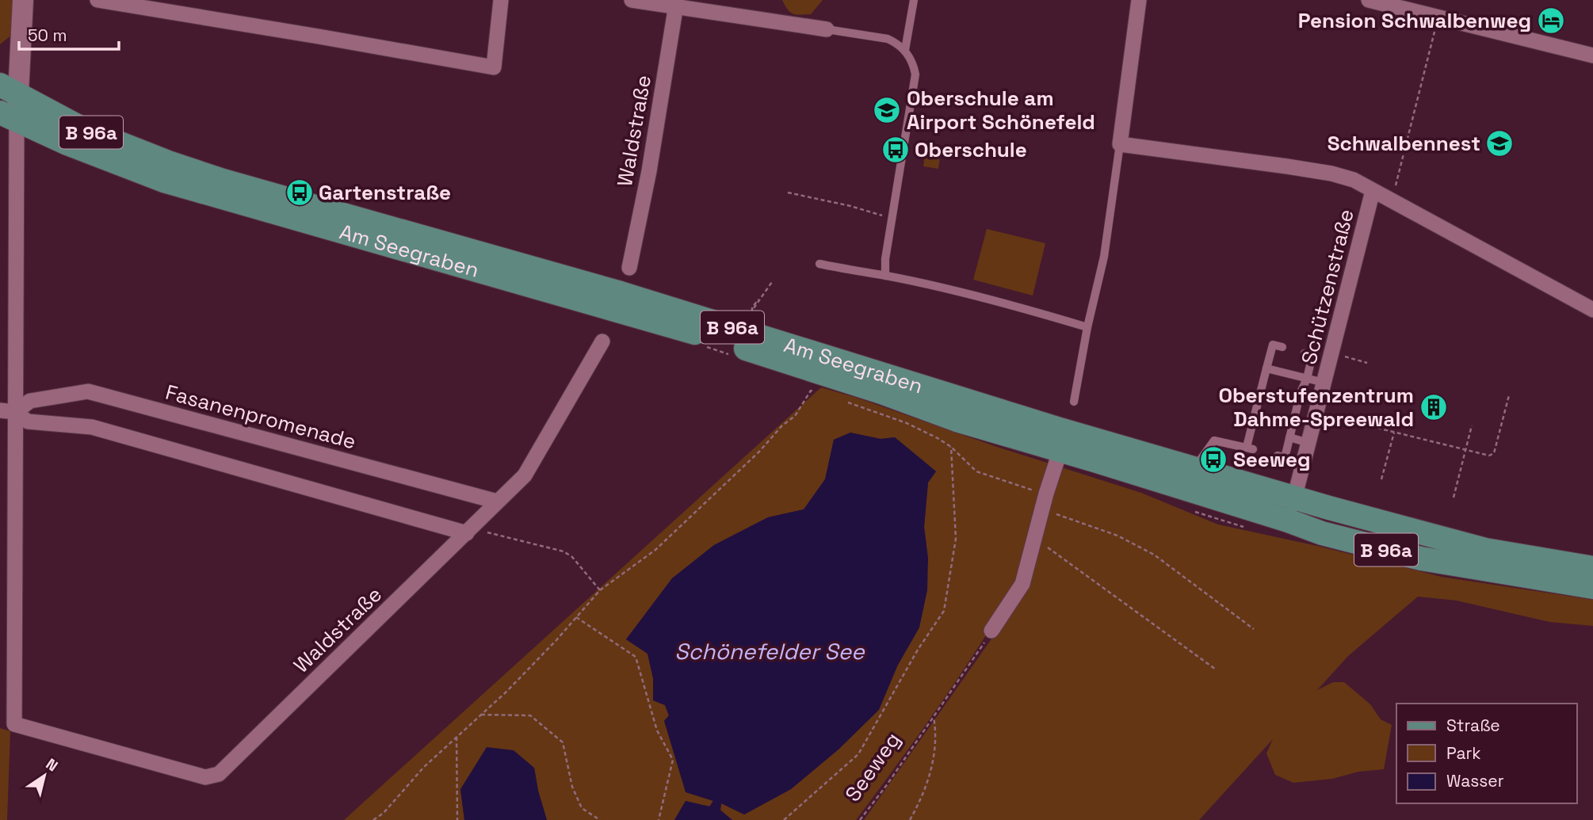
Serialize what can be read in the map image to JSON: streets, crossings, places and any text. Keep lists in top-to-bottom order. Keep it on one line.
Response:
{"streets":{"main road":["B 96a","Am Seegraben"],"street":["Waldstraße","Schützenstraße","Fasanenpromenade"],"path":["Seeweg"]},"crossings":[["Waldstraße","Fasanenpromenade"],["Am Seegraben","Schützenstraße"]],"water":["Schönefelder See"],"places":{"hotel":["Pension Schwalbenweg"],"school or university":["Oberschule am Airport Schönefeld","Schwalbennest"],"bus stop":["Oberschule","Gartenstraße","Seeweg"],"building":["Oberstufenzentrum Dahme-Spreewald"]},"legend":["Straße","Park","Wasser"],"scale_bar":"50 m","north":"top right"}
